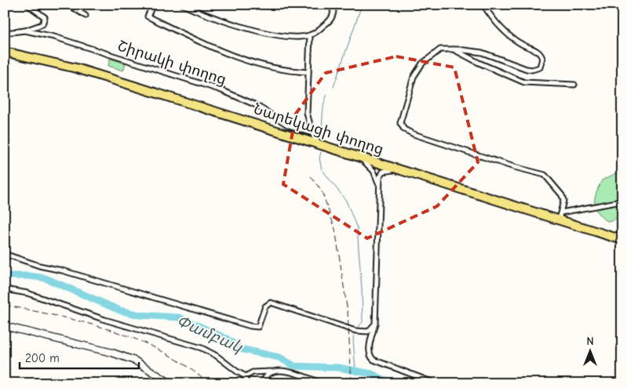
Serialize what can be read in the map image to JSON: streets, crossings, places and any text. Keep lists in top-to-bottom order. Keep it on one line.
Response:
{"streets":{"highway":["Նարեկացի փողոց"],"street":["Շիրակի փողոց"]},"water":["Փամբակ"],"scale_bar":"200 m","north":"top"}
